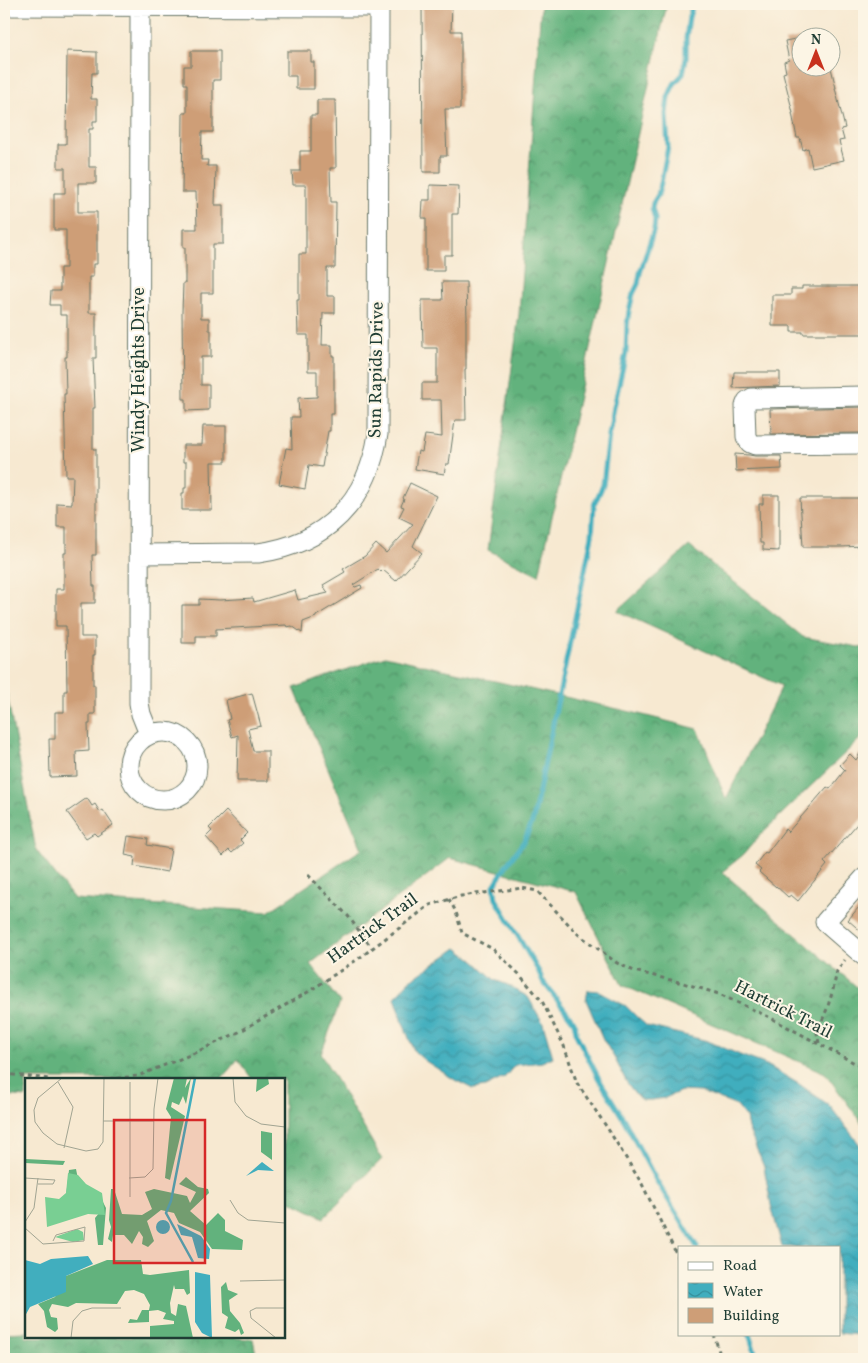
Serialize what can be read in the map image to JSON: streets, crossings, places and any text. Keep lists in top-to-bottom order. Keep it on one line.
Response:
{"streets":{"street":["Windy Heights Drive","Sun Rapids Drive"],"path":["Hartrick Trail"]},"crossings":[["Windy Heights Drive","Sun Rapids Drive"]],"legend":["Road","Water","Building"],"north":"top"}
